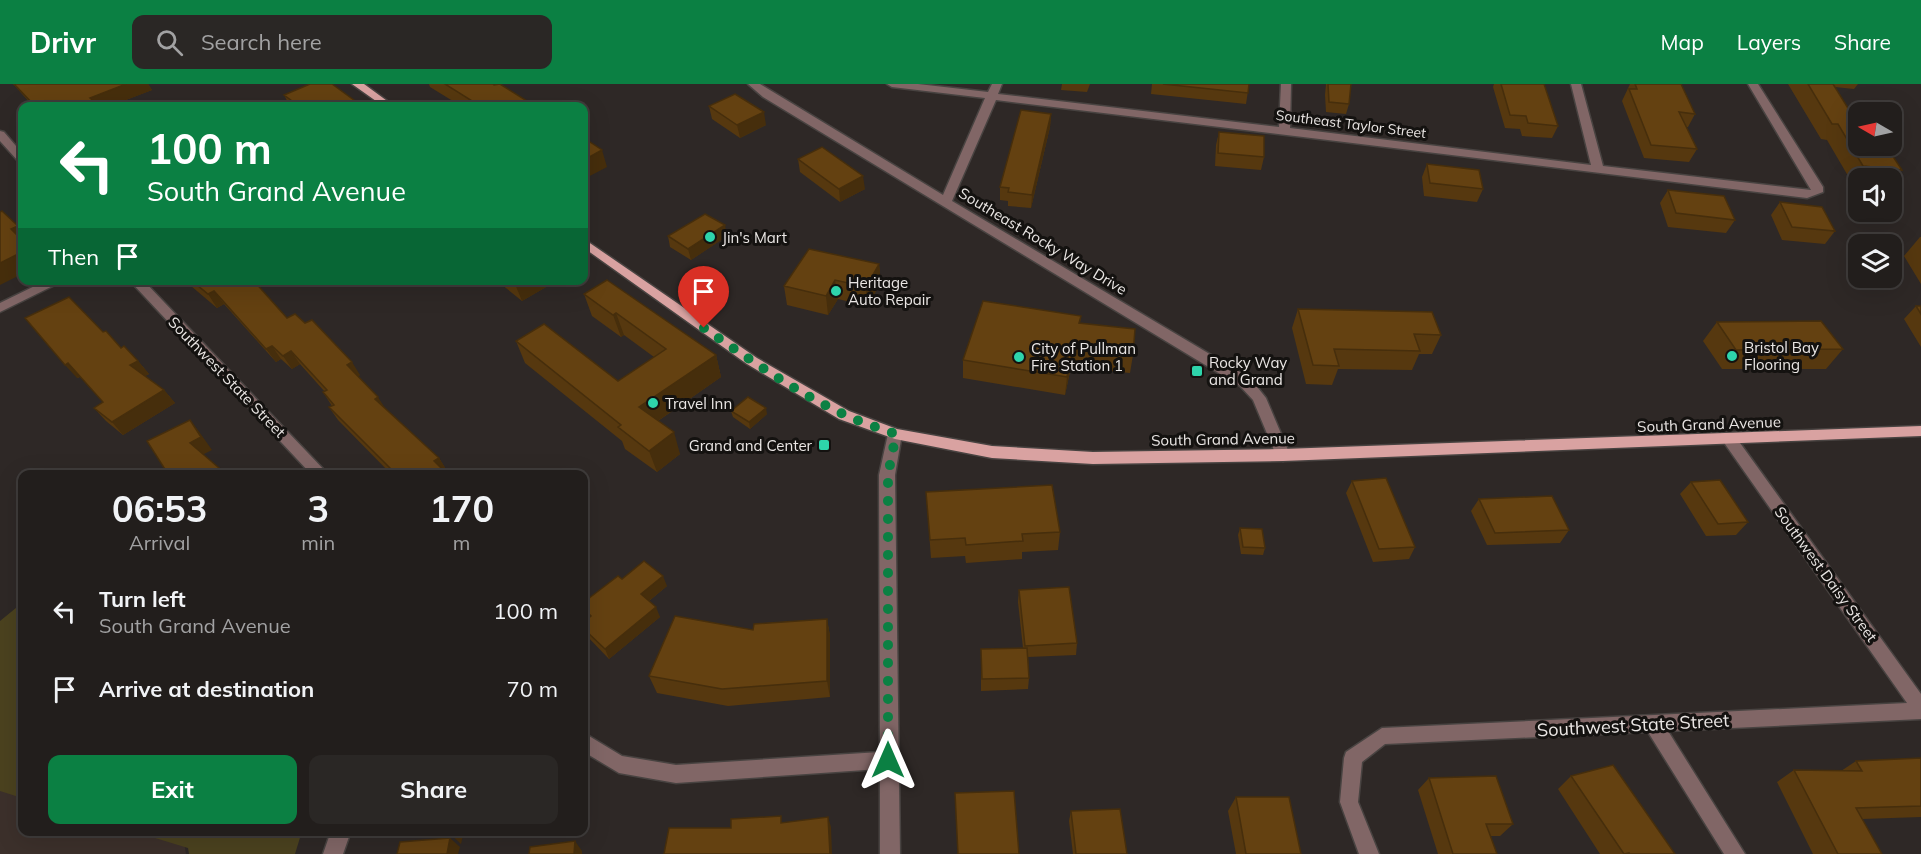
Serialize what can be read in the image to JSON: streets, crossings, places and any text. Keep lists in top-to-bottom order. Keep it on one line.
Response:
{"streets":{"main road":["South Grand Avenue"],"street":["Southeast Taylor Street","Southeast Rocky Way Drive","Southwest State Street","Southwest Daisy Street"]},"crossings":[["Southeast Rocky Way Drive","South Grand Avenue"],["Southwest State Street","Southwest Daisy Street"],["South Grand Avenue","Southwest Daisy Street"]],"places":{"other":["Jin's Mart","Heritage Auto Repair","Bristol Bay Flooring","City of Pullman Fire Station 1","Travel Inn"],"transit":["Rocky Way and Grand","Grand and Center"]},"north":"left","page":{"header":"Drivr","search":"Search here","nav":["Map","Layers","Share"],"turn":["100 m","South Grand Avenue"],"then":"Then","eta":["06:53","Arrival","3","min","170","m"],"list":[{"name":"Turn left","note":"South Grand Avenue","value":"100 m"},{"name":"Arrive at destination","value":"70 m"}],"buttons":["Exit","Share"]}}
